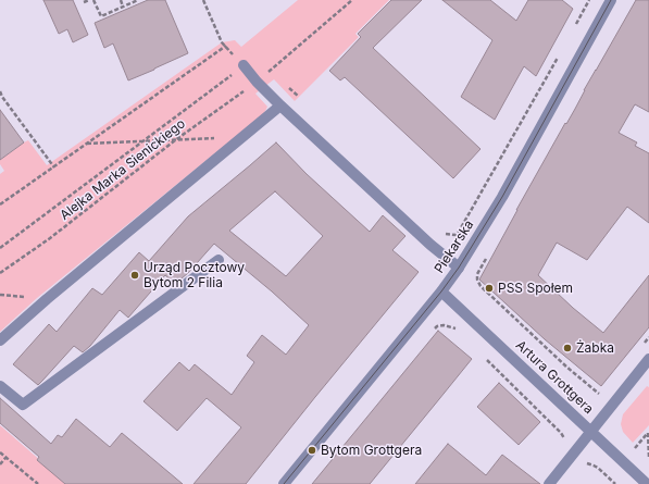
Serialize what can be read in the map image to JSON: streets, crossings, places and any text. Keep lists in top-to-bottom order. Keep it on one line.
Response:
{"streets":{"street":["Piekarska","Artura Grottgera"],"path":["Alejka Marka Sienickiego"]},"crossings":[["Piekarska","Artura Grottgera"]],"places":["Urząd Pocztowy Bytom 2 Filia","PSS Społem","Żabka","Bytom Grottgera"]}
